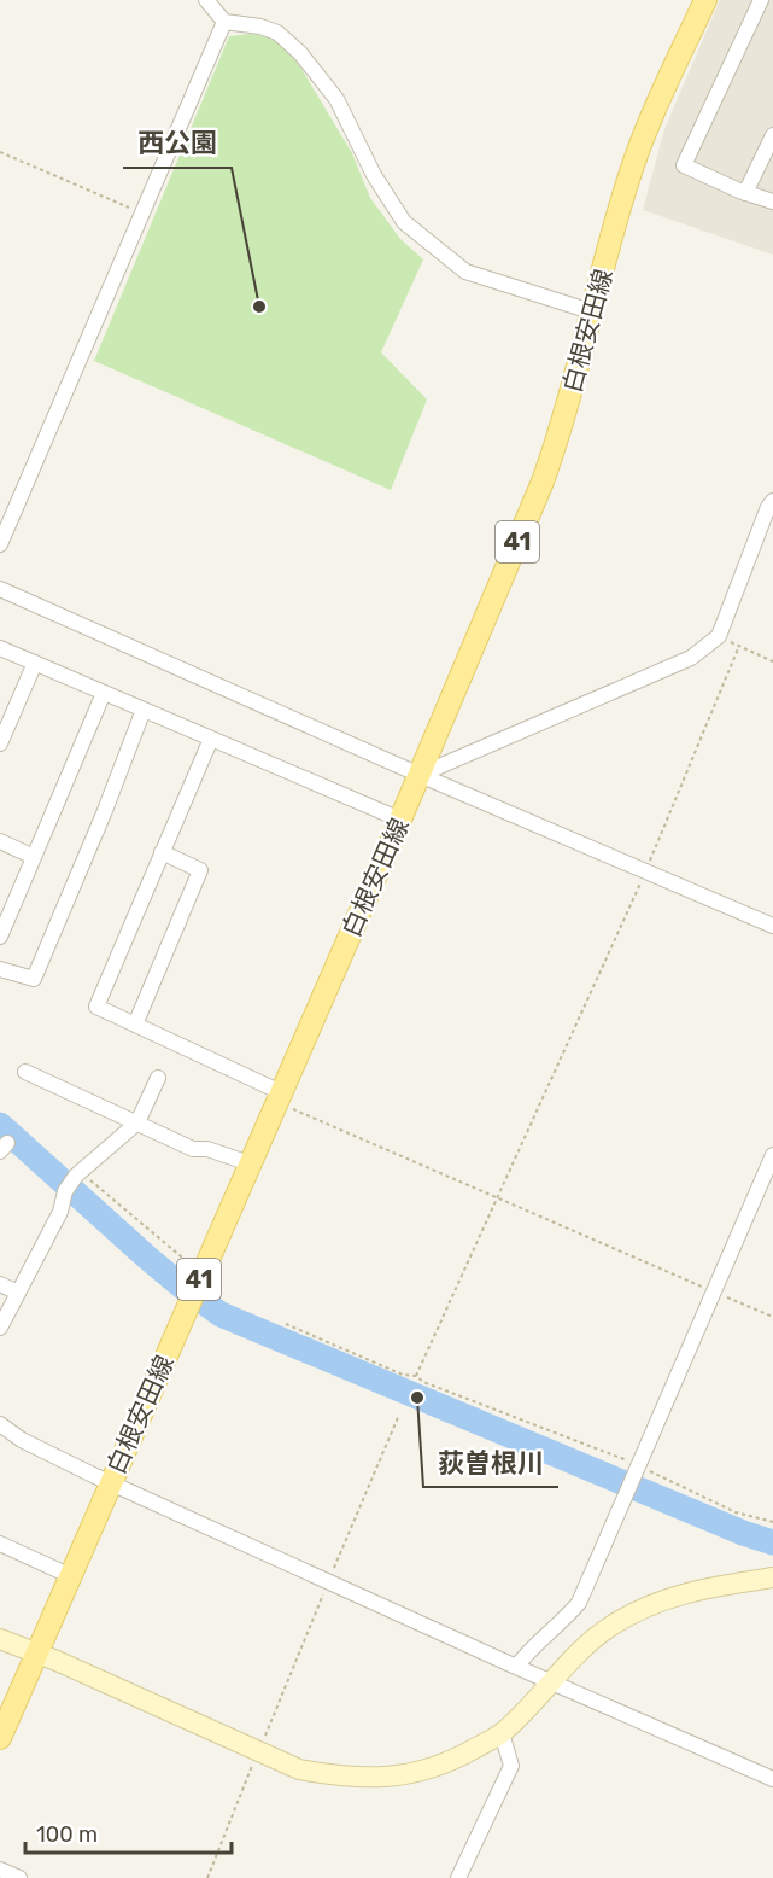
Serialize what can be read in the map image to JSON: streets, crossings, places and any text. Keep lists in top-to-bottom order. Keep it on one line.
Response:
{"streets":{"main road":["白根安田線","41"]},"places":["西公園","荻曽根川"],"scale_bar":"100 m"}
